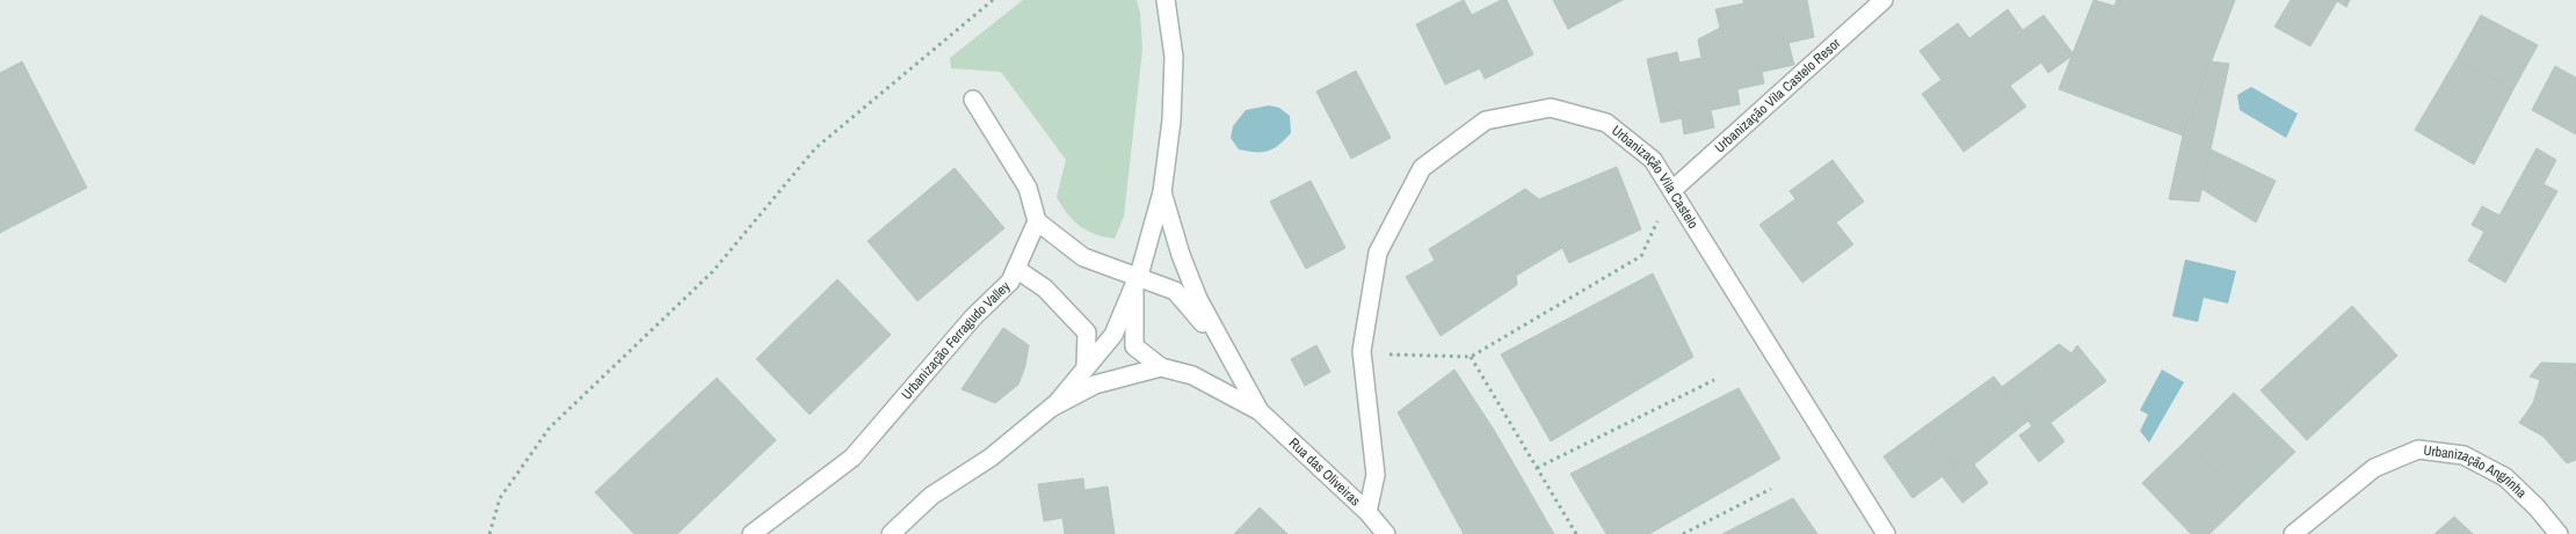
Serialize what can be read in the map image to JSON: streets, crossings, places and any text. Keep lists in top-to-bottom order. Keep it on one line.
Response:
{"streets":{"street":["Urbanização Vila Castelo Resor","Urbanização Vila Castelo","Urbanização Ferragudo Valley","Rua das Oliveiras","Urbanização Angrinha"]},"crossings":[["Urbanização Vila Castelo Resor","Urbanização Vila Castelo"],["Urbanização Vila Castelo","Rua das Oliveiras"]]}
